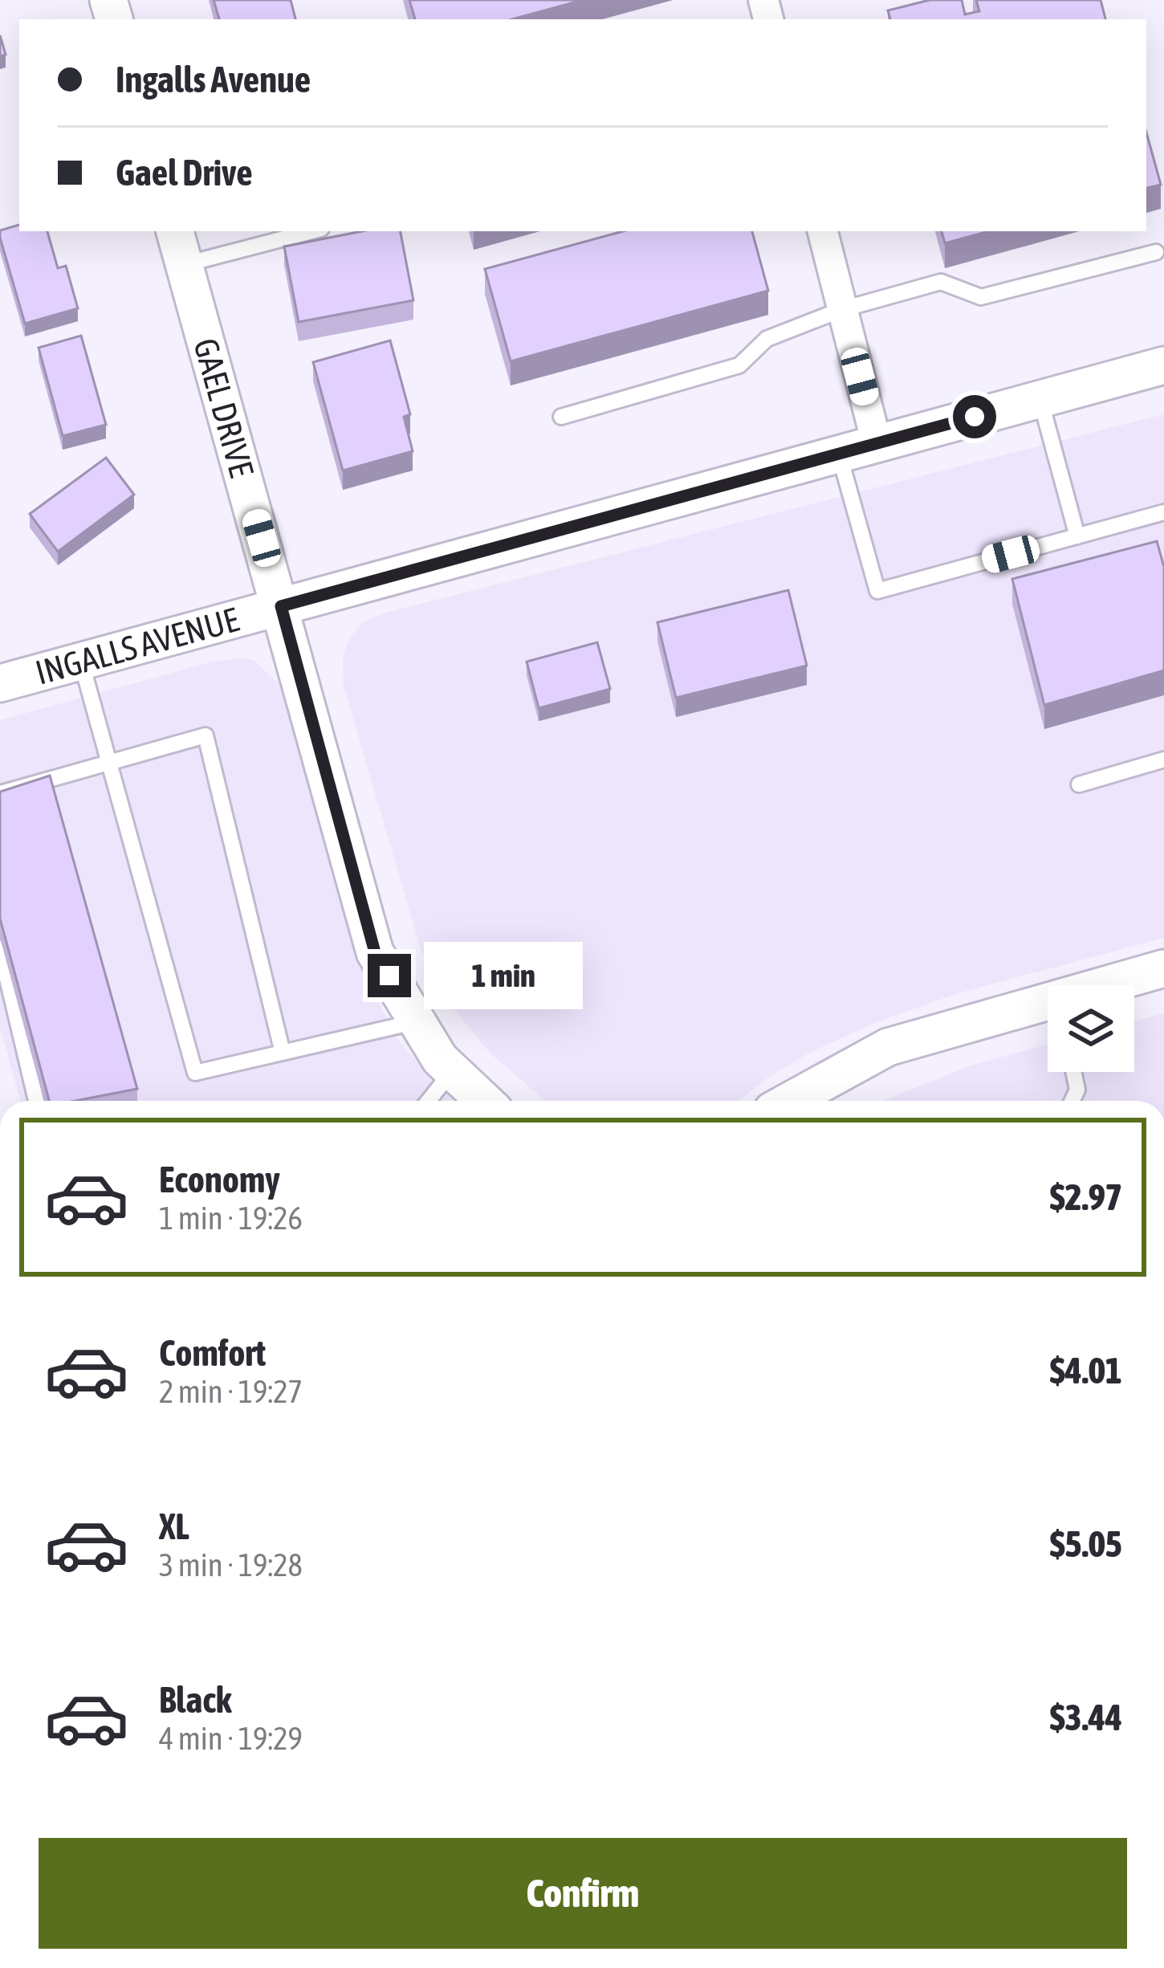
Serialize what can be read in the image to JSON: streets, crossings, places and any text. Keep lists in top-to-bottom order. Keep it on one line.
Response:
{"streets":{"street":["GAEL DRIVE","INGALLS AVENUE"]},"crossings":[["GAEL DRIVE","INGALLS AVENUE"]],"page":{"banner":["Ingalls Avenue","Gael Drive"],"bubble":"1 min","list":[{"name":"Economy","note":"1 min · 19:26","value":"$2.97"},{"name":"Comfort","note":"2 min · 19:27","value":"$4.01"},{"name":"XL","note":"3 min · 19:28","value":"$5.05"},{"name":"Black","note":"4 min · 19:29","value":"$3.44"}],"buttons":"Confirm"}}
